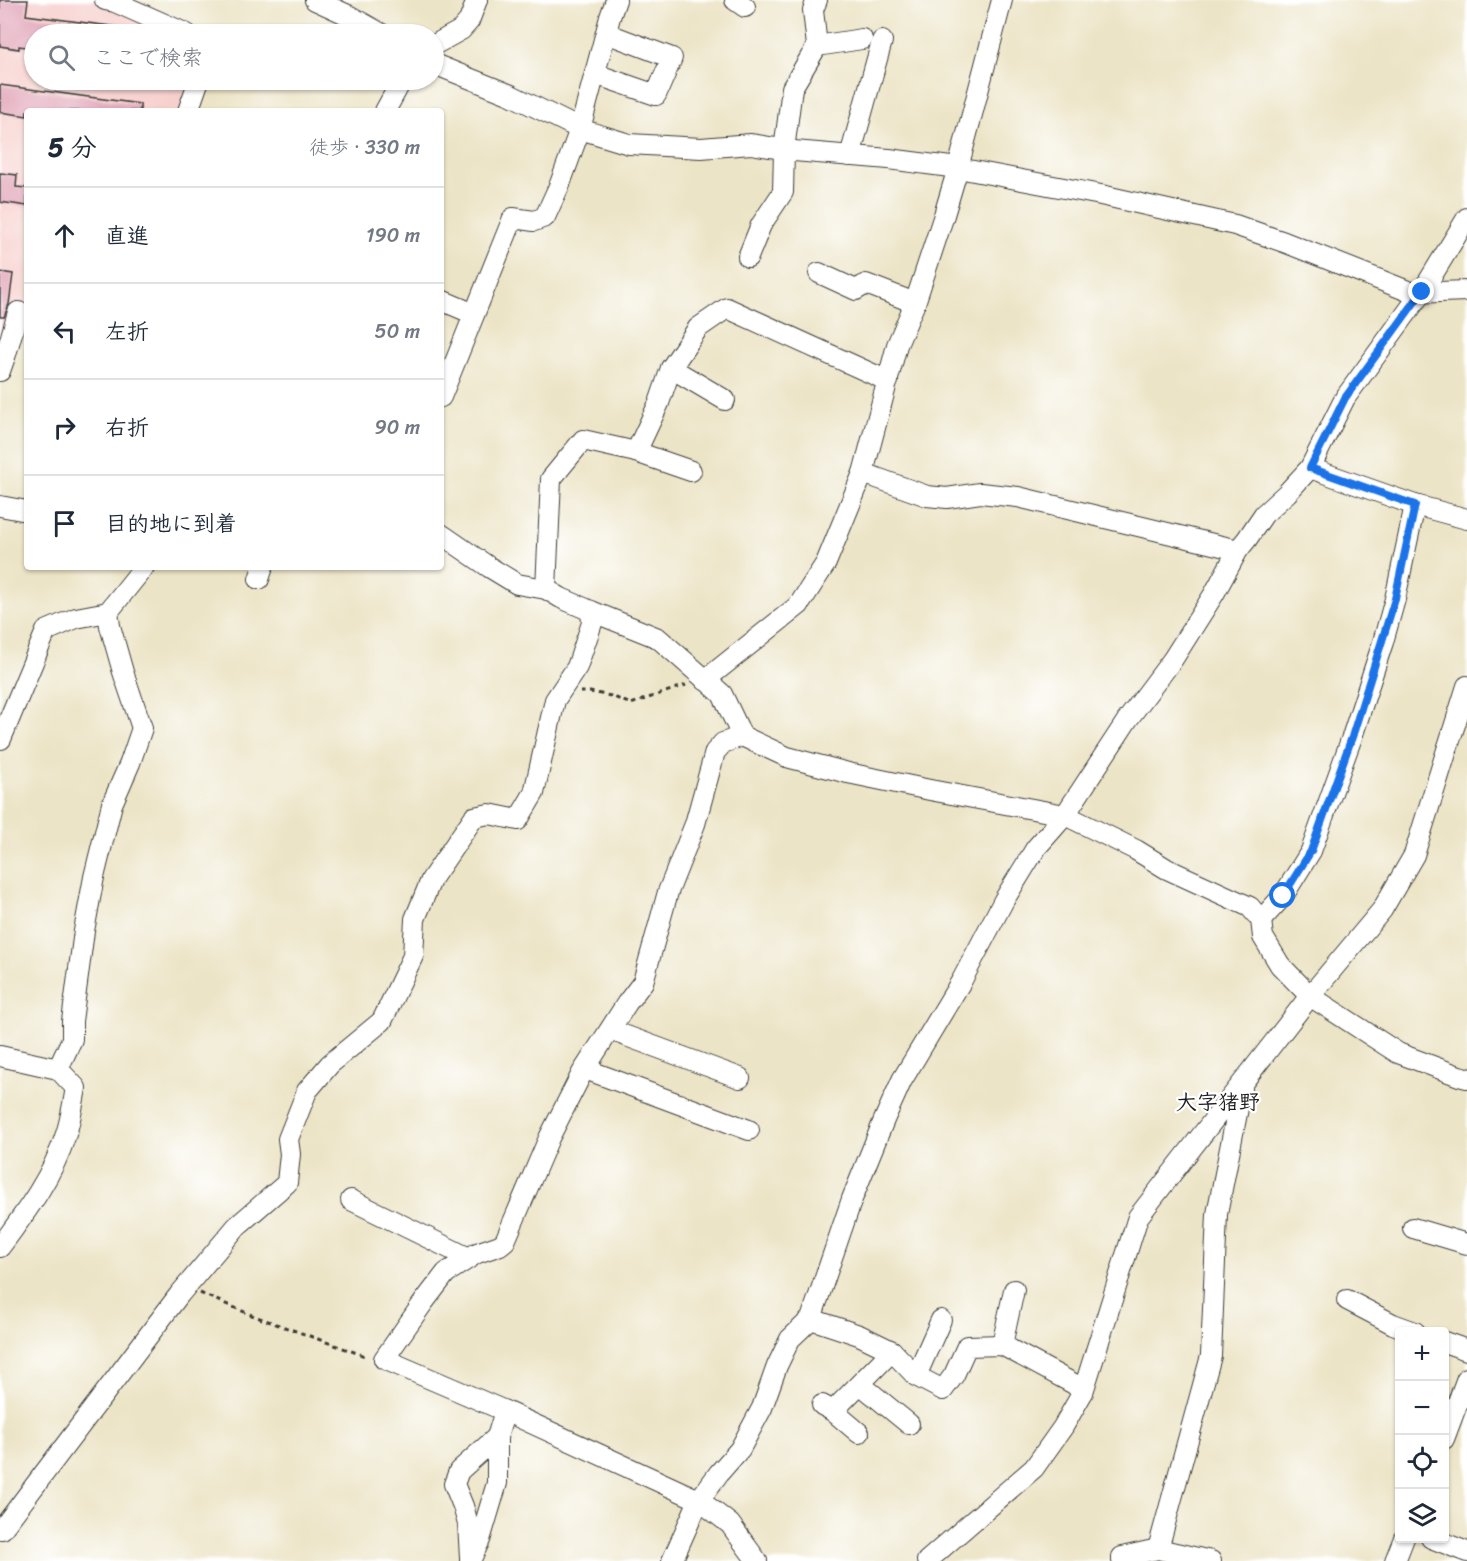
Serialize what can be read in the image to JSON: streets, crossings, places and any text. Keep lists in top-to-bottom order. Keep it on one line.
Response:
{"districts":["大字猪野"],"page":{"search":"ここで検索","heading":["5 分","徒歩 · 330 m"],"list":[["直進","190 m"],["左折","50 m"],["右折","90 m"],"目的地に到着"],"map_buttons":["+","−"]}}
